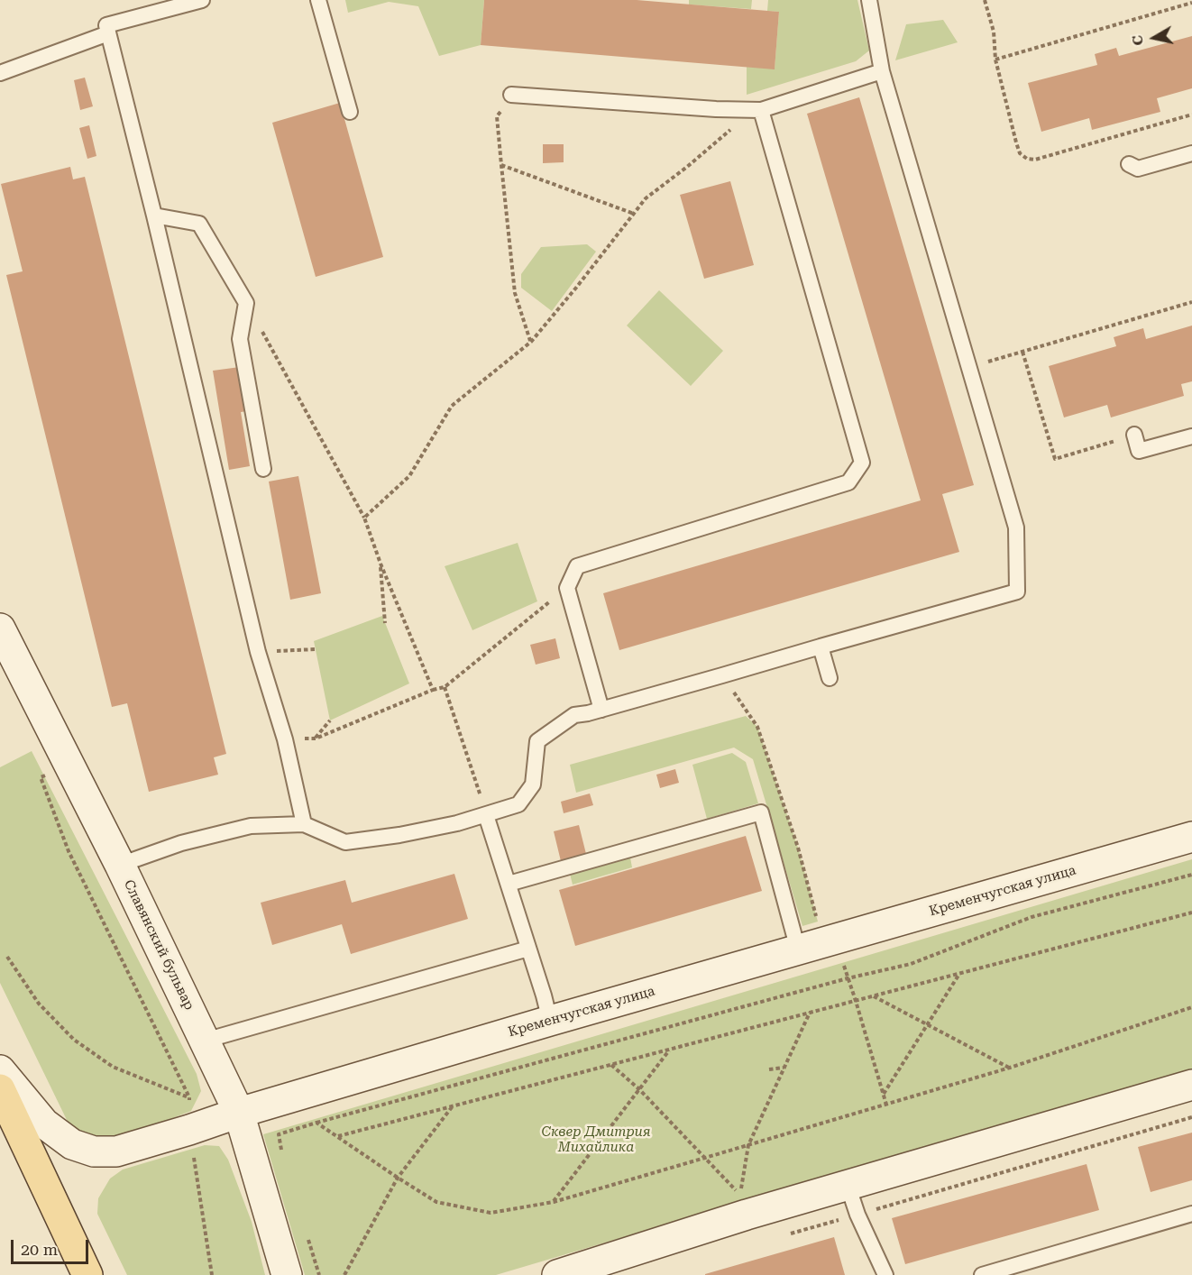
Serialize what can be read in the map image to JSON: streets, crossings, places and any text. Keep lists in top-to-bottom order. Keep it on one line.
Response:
{"streets":{"street":["Кременчугская улица","Славянский бульвар"]},"crossings":[["Кременчугская улица","Славянский бульвар"]],"parks":["Сквер Дмитрия Михайлика"],"scale_bar":"20 m","north":"left"}
